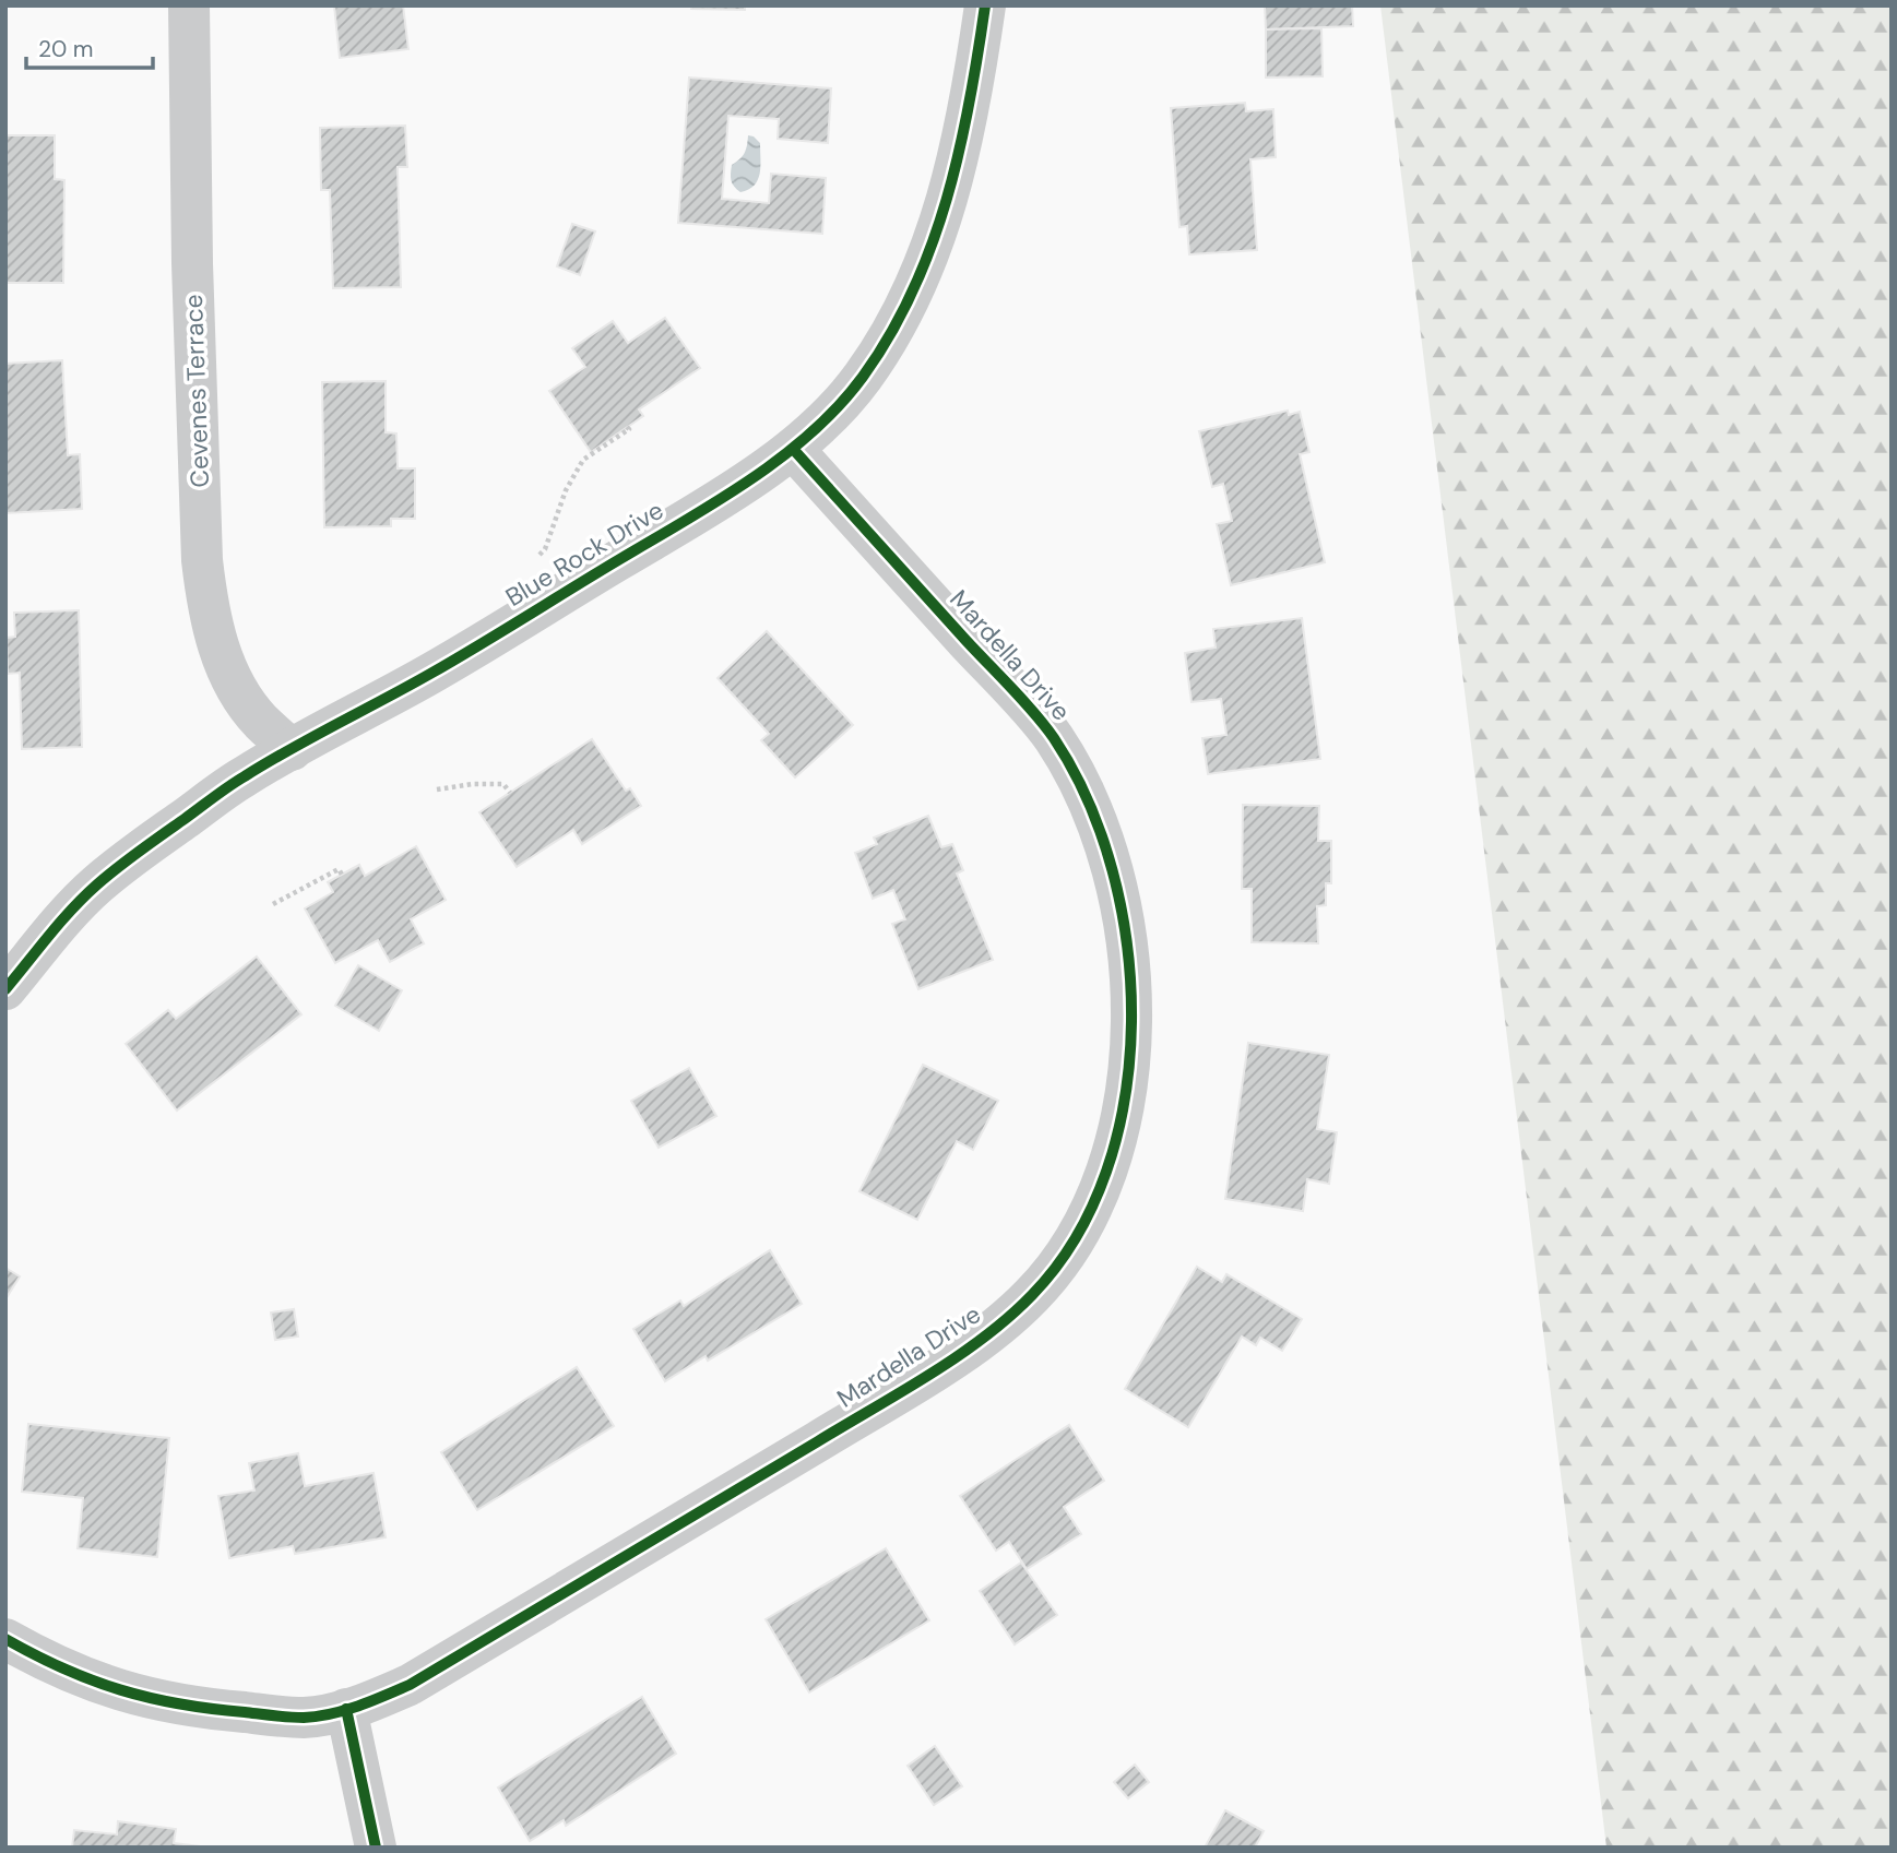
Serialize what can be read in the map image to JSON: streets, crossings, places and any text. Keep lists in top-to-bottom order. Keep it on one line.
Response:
{"streets":{"street":["Cevenes Terrace","Blue Rock Drive","Mardella Drive"]},"crossings":[["Cevenes Terrace","Blue Rock Drive"],["Blue Rock Drive","Mardella Drive"]],"scale_bar":"20 m"}
